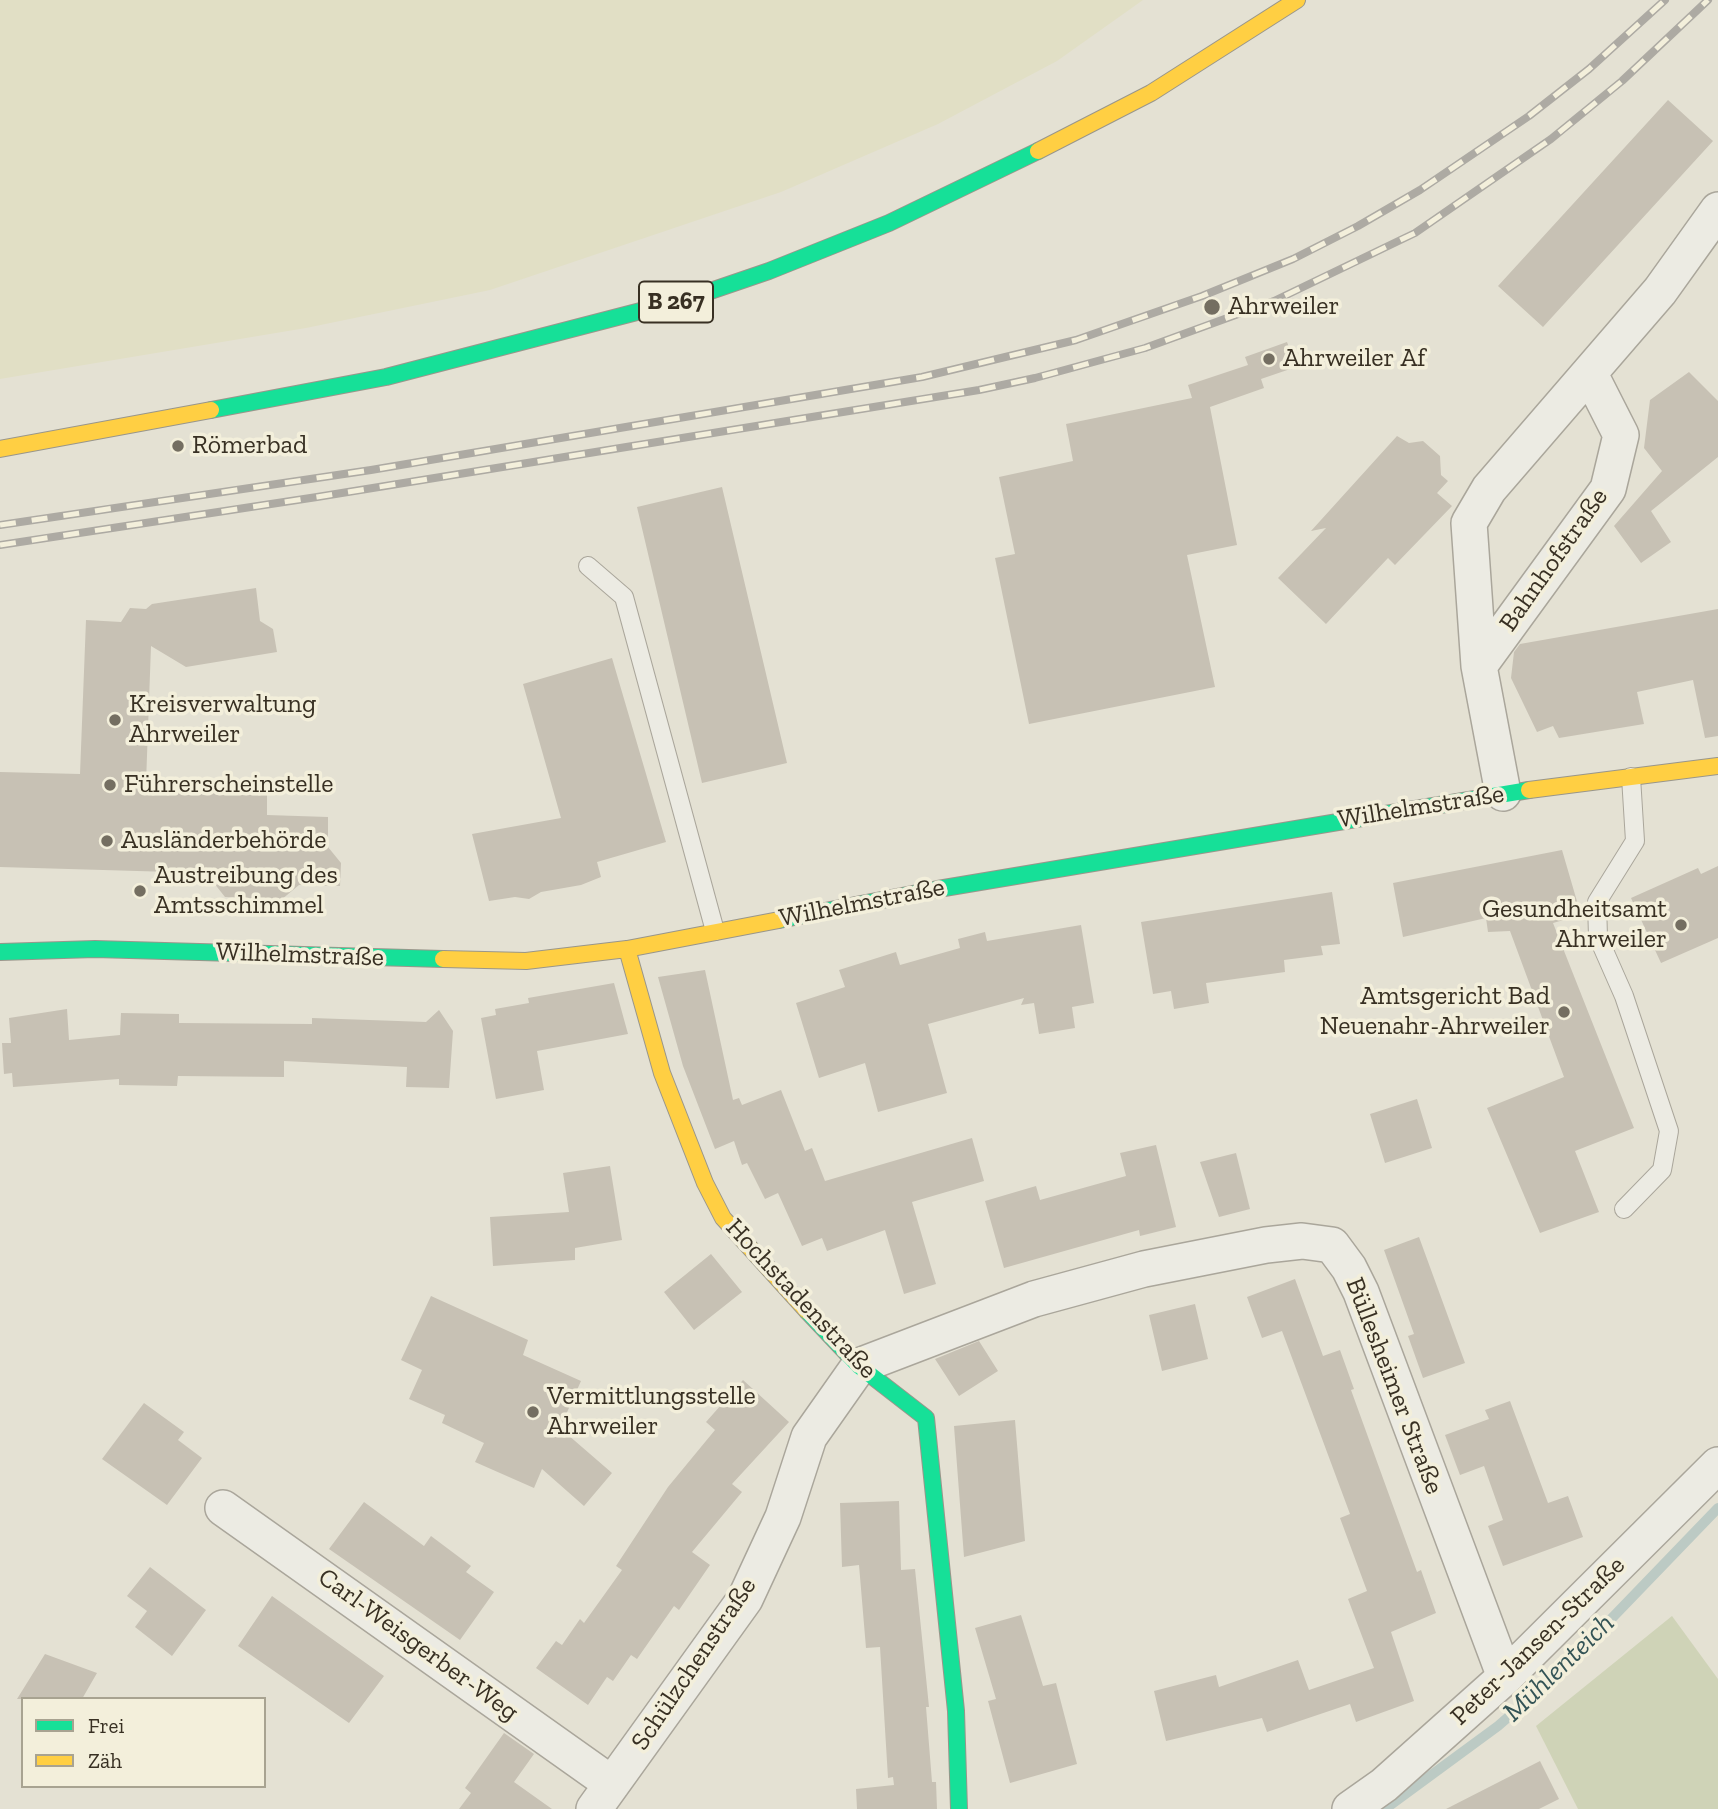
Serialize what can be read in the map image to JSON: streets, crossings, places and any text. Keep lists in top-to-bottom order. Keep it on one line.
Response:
{"streets":{"main road":["B 267","Wilhelmstraße","Hochstadenstraße"],"street":["Bahnhofstraße","Büllesheimer Straße","Peter-Jansen-Straße","Carl-Weisgerber-Weg","Schülzchenstraße"]},"crossings":[["Bahnhofstraße","Wilhelmstraße"],["Wilhelmstraße","Hochstadenstraße"],["Hochstadenstraße","Büllesheimer Straße"],["Hochstadenstraße","Schülzchenstraße"],["Büllesheimer Straße","Peter-Jansen-Straße"],["Büllesheimer Straße","Schülzchenstraße"],["Carl-Weisgerber-Weg","Schülzchenstraße"]],"water":["Mühlenteich"],"places":["Ahrweiler","Ahrweiler Af","Römerbad","Kreisverwaltung Ahrweiler","Führerscheinstelle","Ausländerbehörde","Austreibung des Amtsschimmel","Gesundheitsamt Ahrweiler","Amtsgericht Bad Neuenahr-Ahrweiler","Vermittlungsstelle Ahrweiler"],"legend":["Frei","Zäh"]}
